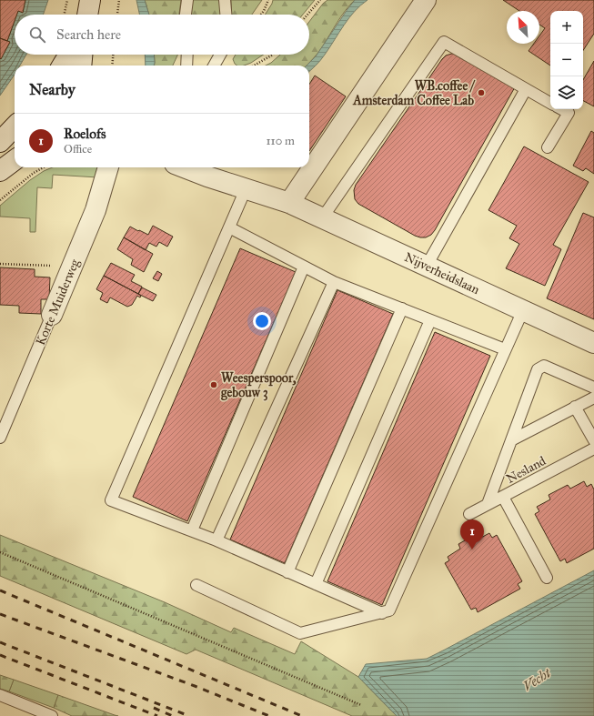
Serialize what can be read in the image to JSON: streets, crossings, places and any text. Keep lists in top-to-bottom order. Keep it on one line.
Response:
{"streets":{"street":["Nijverheidslaan","Korte Muiderweg"],"lane":["Nesland"]},"water":["Vecht"],"places":["WB.coffee / Amsterdam Coffee Lab","Weesperspoor, gebouw 3"],"north":"top left","page":{"map_buttons":["+","−"],"search":"Search here","heading":"Nearby","list":[{"mark":"1","name":"Roelofs","note":"Office","value":"110 m"}],"pins":"1"}}
